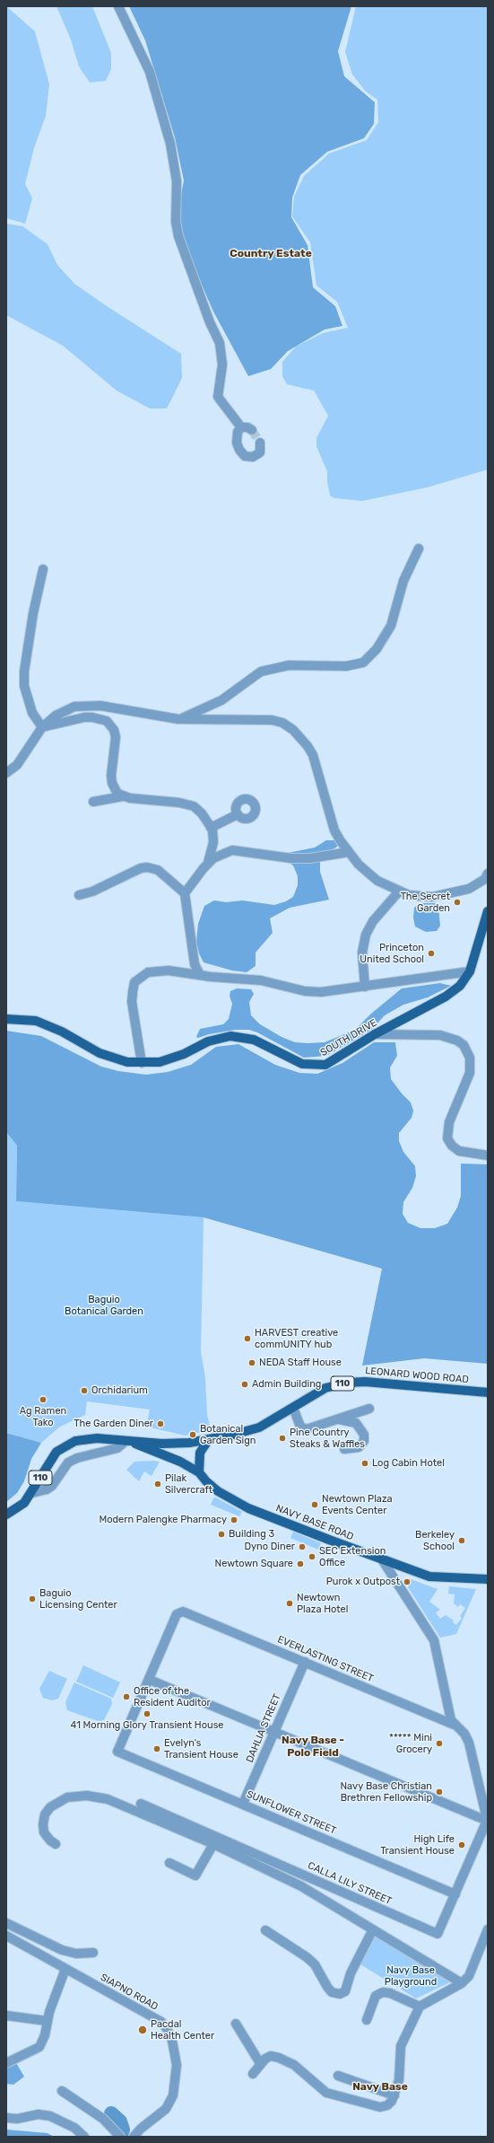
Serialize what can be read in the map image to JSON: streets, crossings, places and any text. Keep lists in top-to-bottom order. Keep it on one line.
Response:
{"streets":{"main road":["SOUTH DRIVE","LEONARD WOOD ROAD","110","NAVY BASE ROAD"],"street":["EVERLASTING STREET","DAHLIA STREET","SUNFLOWER STREET","CALLA LILY STREET","SIAPNO ROAD"]},"crossings":[["LEONARD WOOD ROAD","NAVY BASE ROAD"],["EVERLASTING STREET","DAHLIA STREET"],["EVERLASTING STREET","SUNFLOWER STREET"],["DAHLIA STREET","SUNFLOWER STREET"],["SUNFLOWER STREET","CALLA LILY STREET"]],"districts":["Country Estate","Navy Base - Polo Field","Navy Base"],"parks":["Baguio Botanical Garden","Navy Base Playground"],"places":["The Secret Garden","Princeton United School","HARVEST creative commUNITY hub","NEDA Staff House","Admin Building","Orchidarium","Ag Ramen Tako","The Garden Diner","Botanical Garden Sign","Pine Country Steaks & Waffles","Log Cabin Hotel","Pilak Silvercraft","Newtown Plaza Events Center","Modern Palengke Pharmacy","Building 3","Berkeley School","Dyno Diner","SEC Extension Office","Newtown Square","Purok x Outpost","Baguio Licensing Center","Newtown Plaza Hotel","Office of the Resident Auditor","41 Morning Glory Transient House","***** Mini Grocery","Evelyn's Transient House","Navy Base Christian Brethren Fellowship","High Life Transient House","Pacdal Health Center"]}
